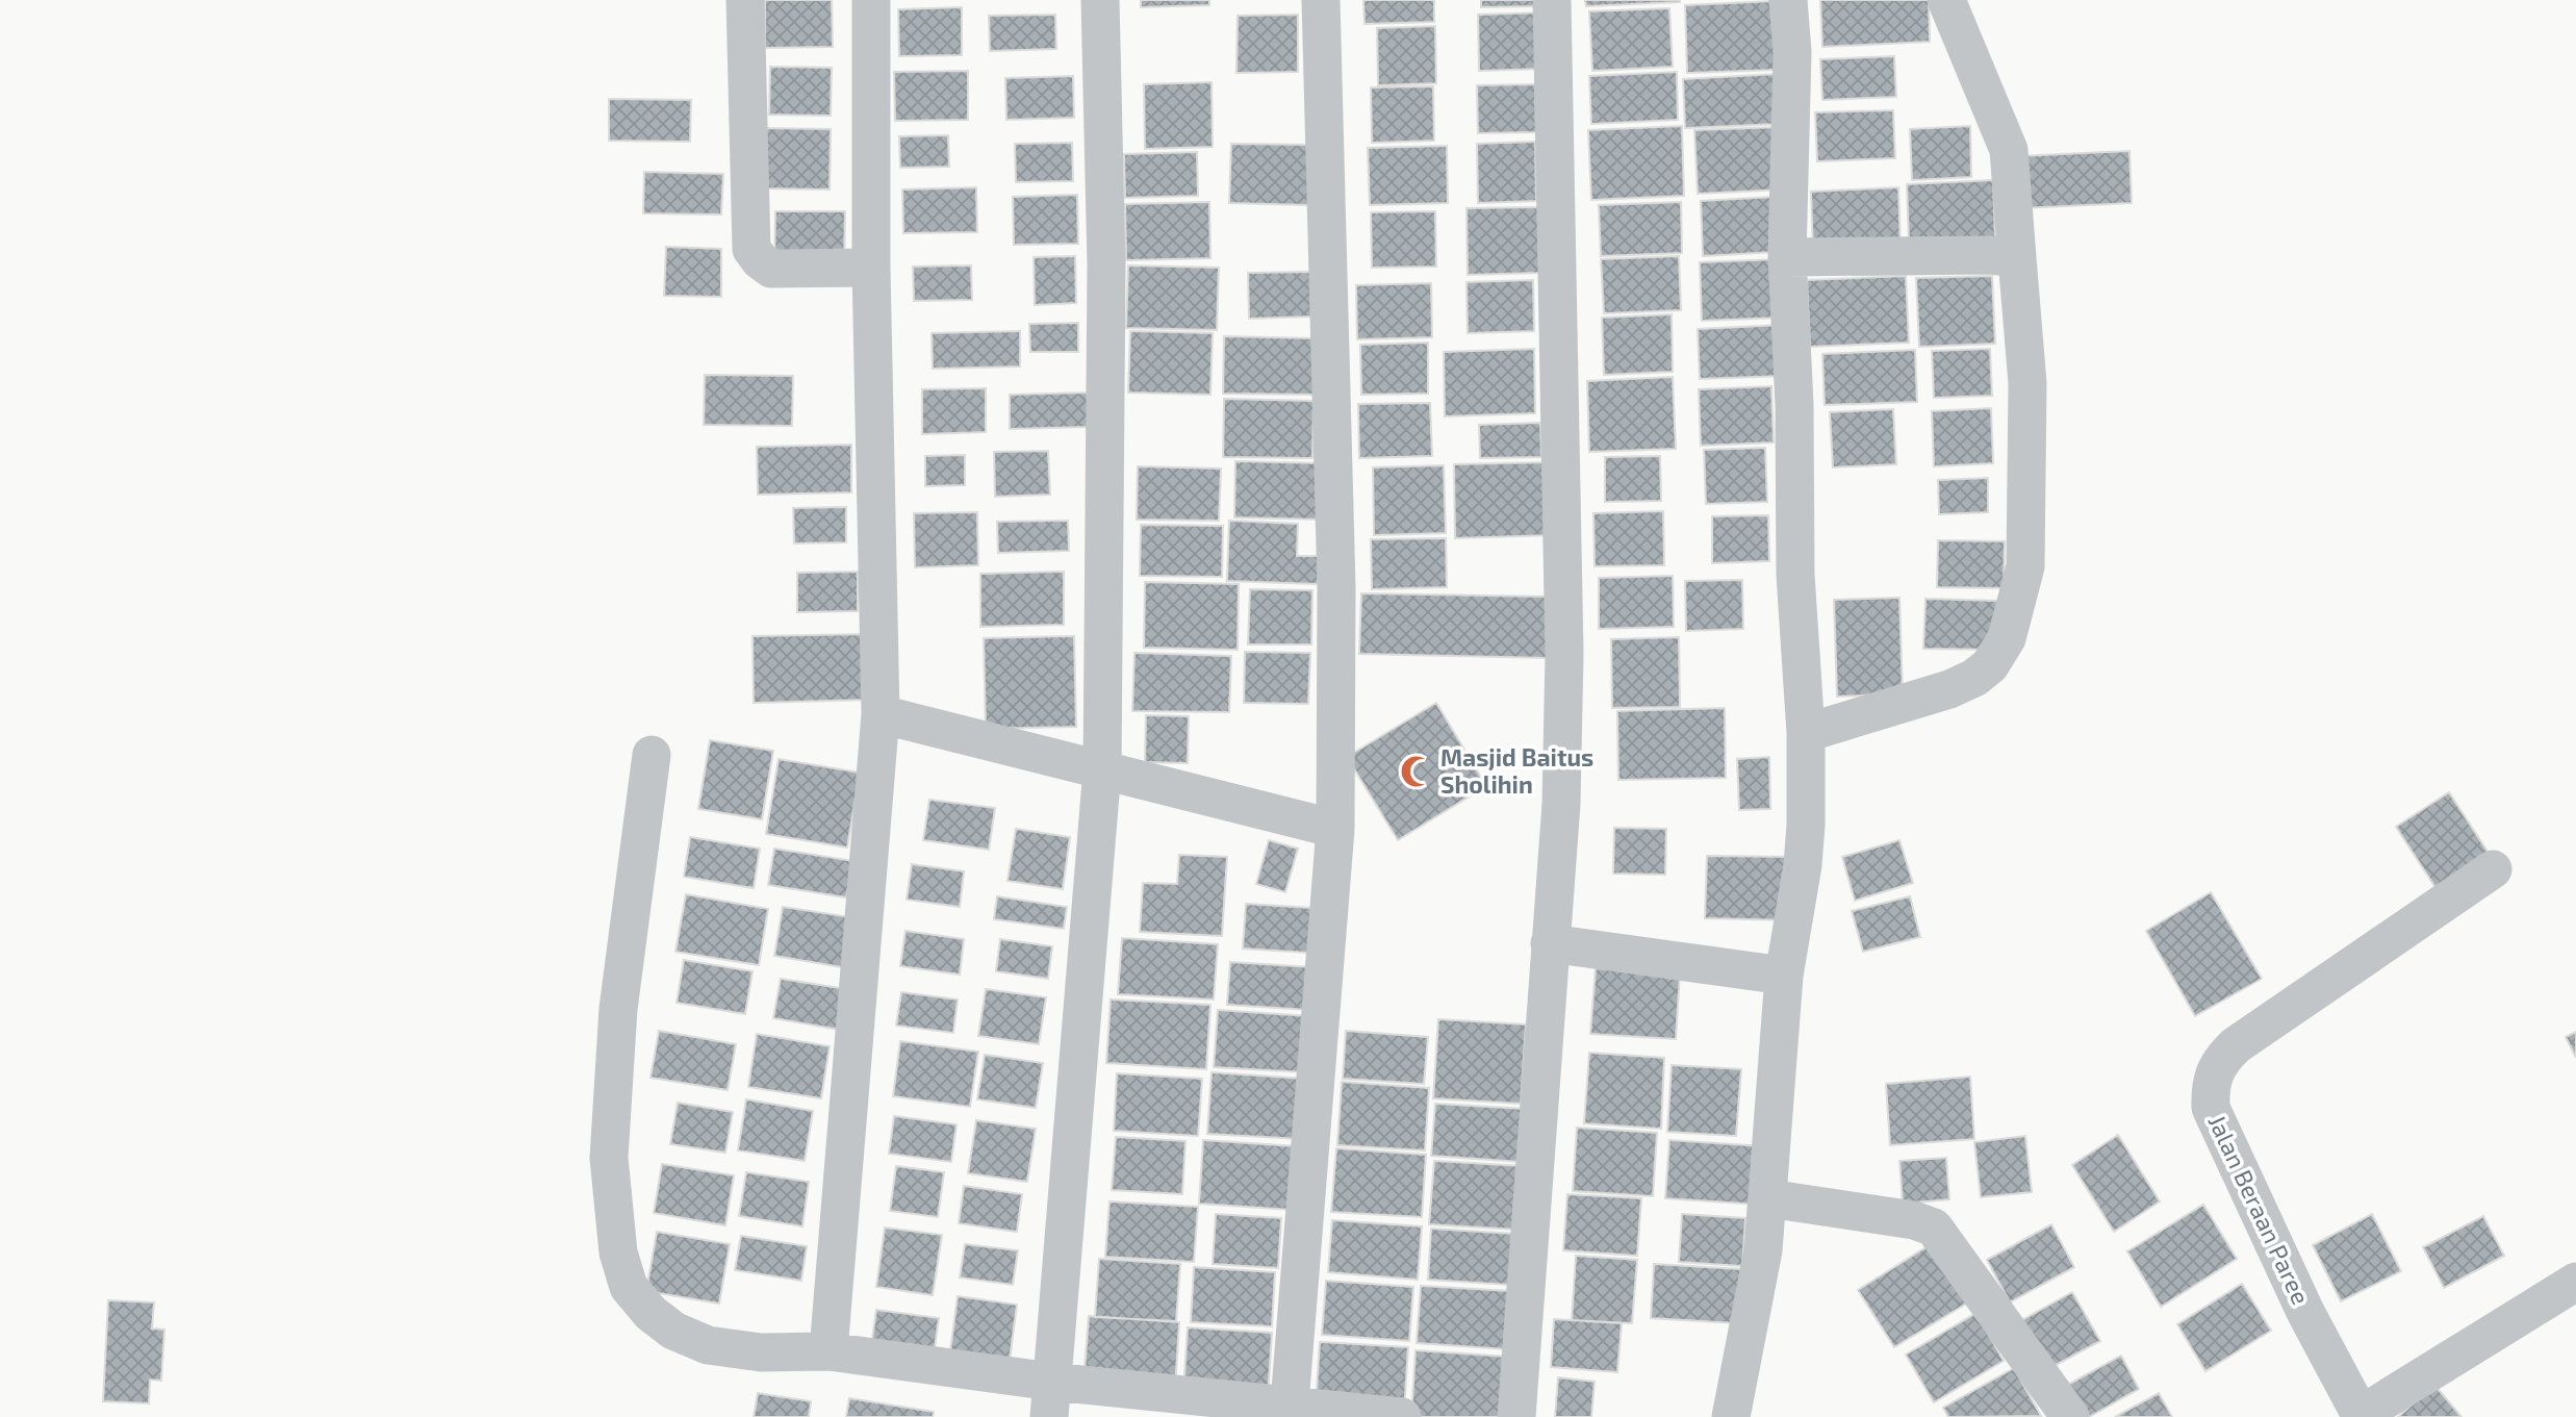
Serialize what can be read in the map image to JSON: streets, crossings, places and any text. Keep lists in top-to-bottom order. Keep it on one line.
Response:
{"streets":{"street":["Jalan Beraan Paree"]},"places":{"mosque":["Masjid Baitus Sholihin"]}}
